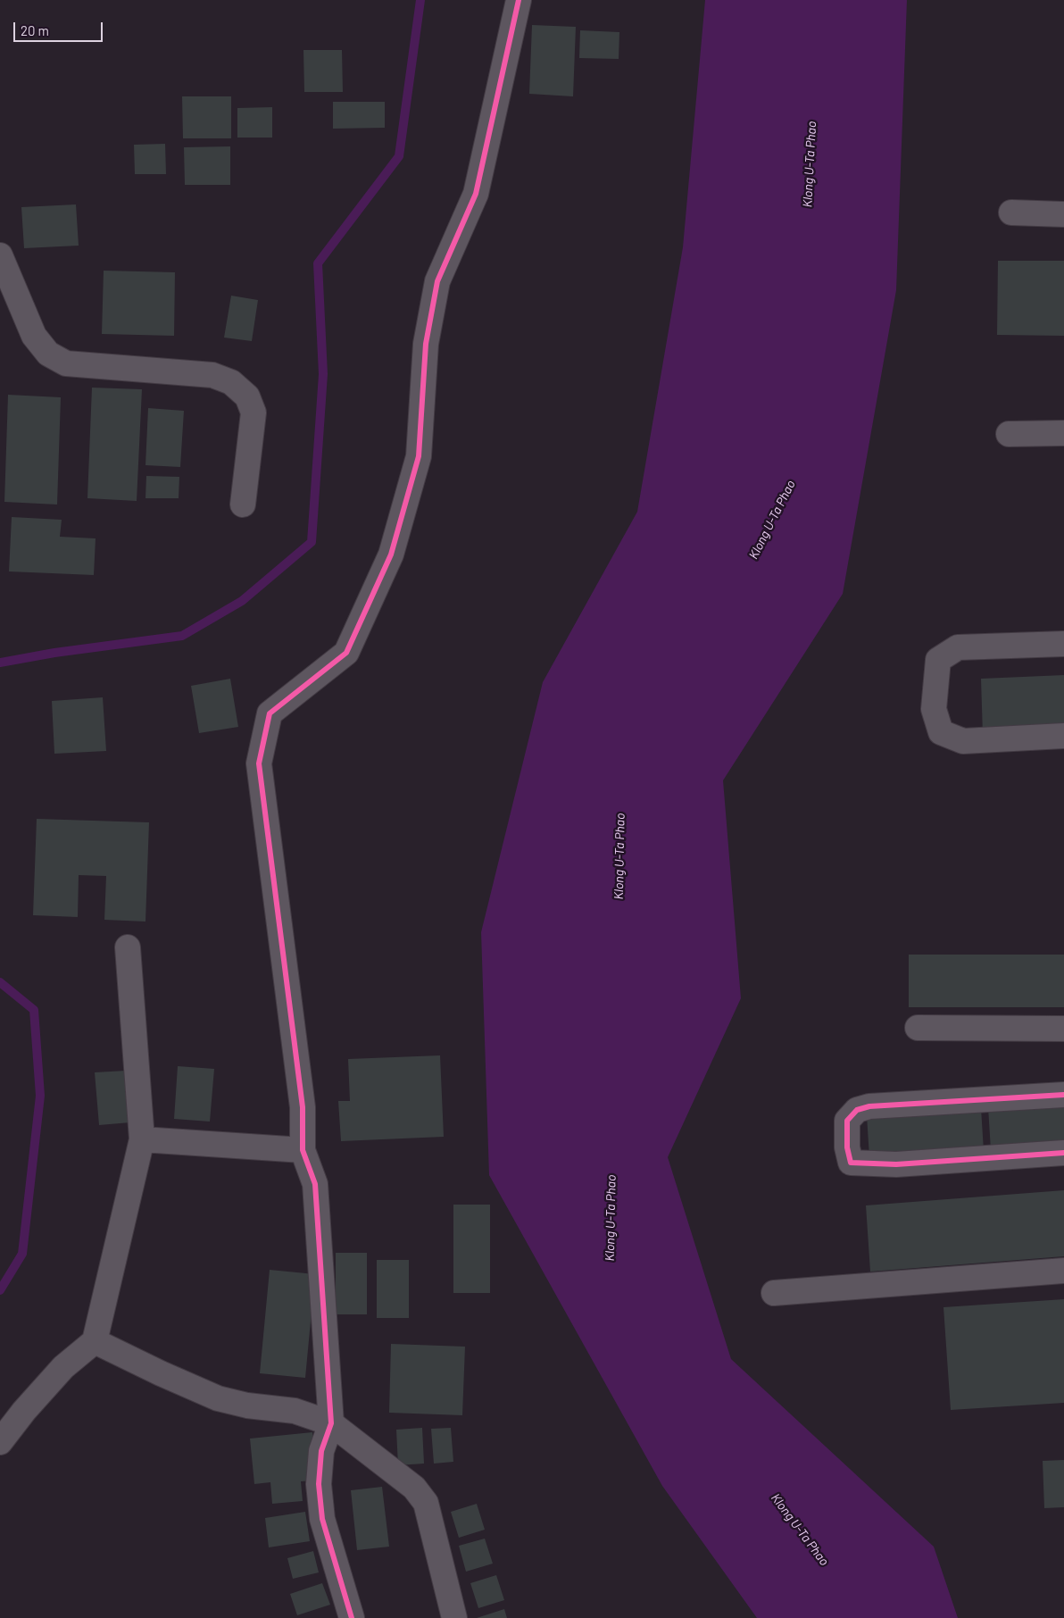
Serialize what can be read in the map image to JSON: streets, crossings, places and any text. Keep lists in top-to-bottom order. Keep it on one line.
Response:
{"water":["Klong U-Ta Phao"],"scale_bar":"20 m"}
